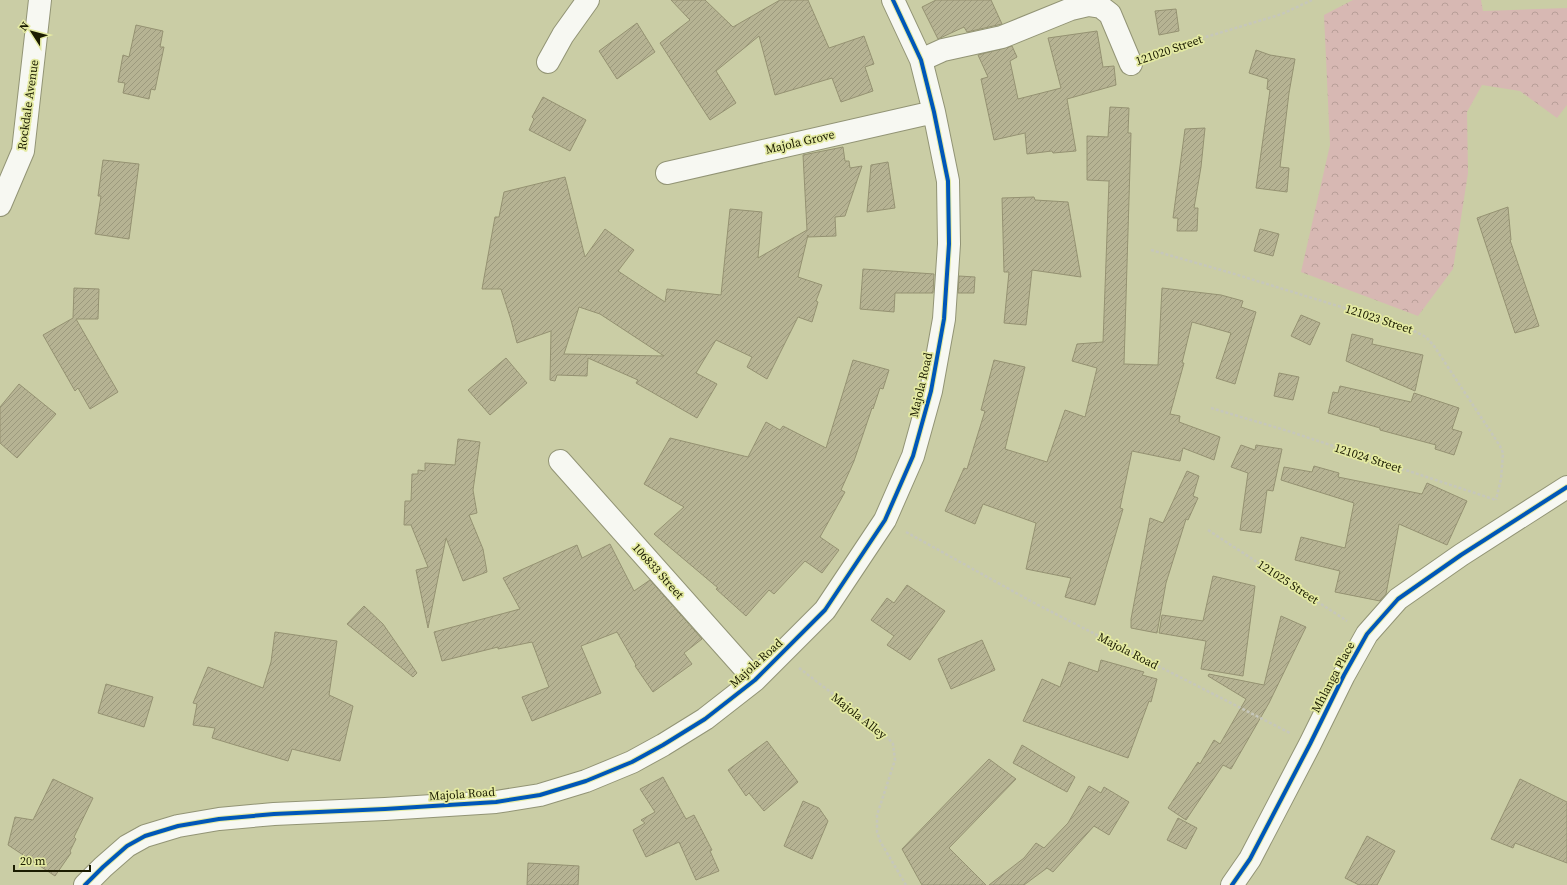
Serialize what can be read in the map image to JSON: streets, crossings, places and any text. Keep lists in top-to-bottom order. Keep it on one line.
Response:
{"streets":{"street":["121020 Street","Rockdale Avenue","Majola Grove","Majola Road","106833 Street","Mhlanga Place"],"path":["121023 Street","121024 Street","121025 Street","Majola Alley"]},"crossings":[["121020 Street","Majola Road"],["Majola Grove","Majola Road"],["121023 Street","121024 Street"],["Majola Road","106833 Street"],["Majola Road","Mhlanga Place"],["Majola Road","Majola Alley"],["121024 Street","Mhlanga Place"],["121025 Street","Mhlanga Place"]],"scale_bar":"20 m","north":"top left"}
